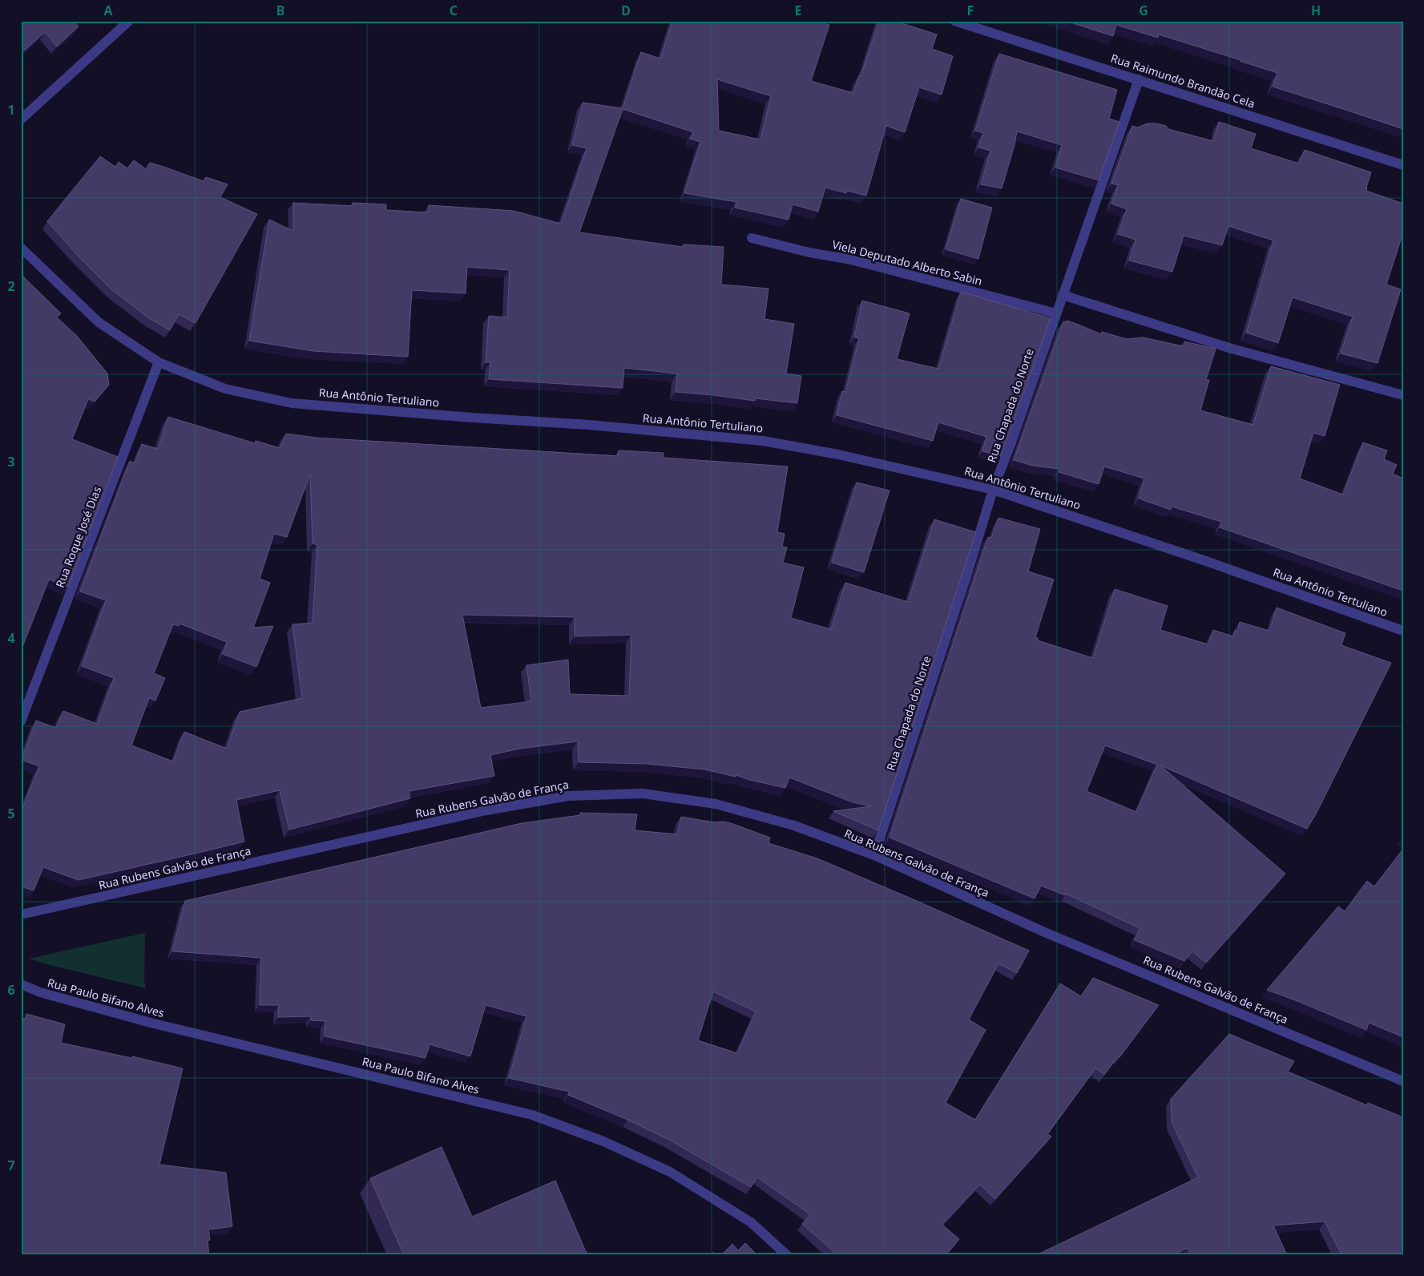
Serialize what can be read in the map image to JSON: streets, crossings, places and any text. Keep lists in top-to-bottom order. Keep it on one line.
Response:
{"streets":{"street":["Rua Raimundo Brandão Cela","Viela Deputado Alberto Sabin","Rua Antônio Tertuliano","Rua Chapada do Norte","Rua Roque José Dias","Rua Rubens Galvão de França","Rua Paulo Bifano Alves"]},"crossings":[["Rua Raimundo Brandão Cela","Rua Chapada do Norte"],["Viela Deputado Alberto Sabin","Rua Chapada do Norte"],["Rua Antônio Tertuliano","Rua Chapada do Norte"],["Rua Antônio Tertuliano","Rua Roque José Dias"],["Rua Chapada do Norte","Rua Rubens Galvão de França"]],"grid":{"columns":["A","B","C","D","E","F","G","H"],"rows":["1","2","3","4","5","6","7"]}}
